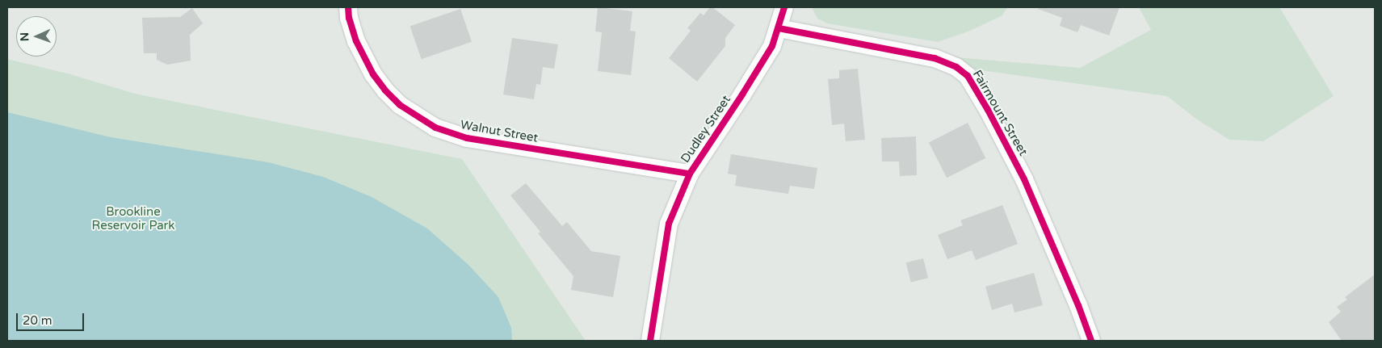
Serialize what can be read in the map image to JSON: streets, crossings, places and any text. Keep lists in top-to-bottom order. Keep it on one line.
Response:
{"streets":{"street":["Fairmount Street","Dudley Street","Walnut Street"]},"crossings":[["Fairmount Street","Dudley Street"],["Dudley Street","Walnut Street"]],"parks":["Brookline Reservoir Park"],"scale_bar":"20 m","north":"left"}
